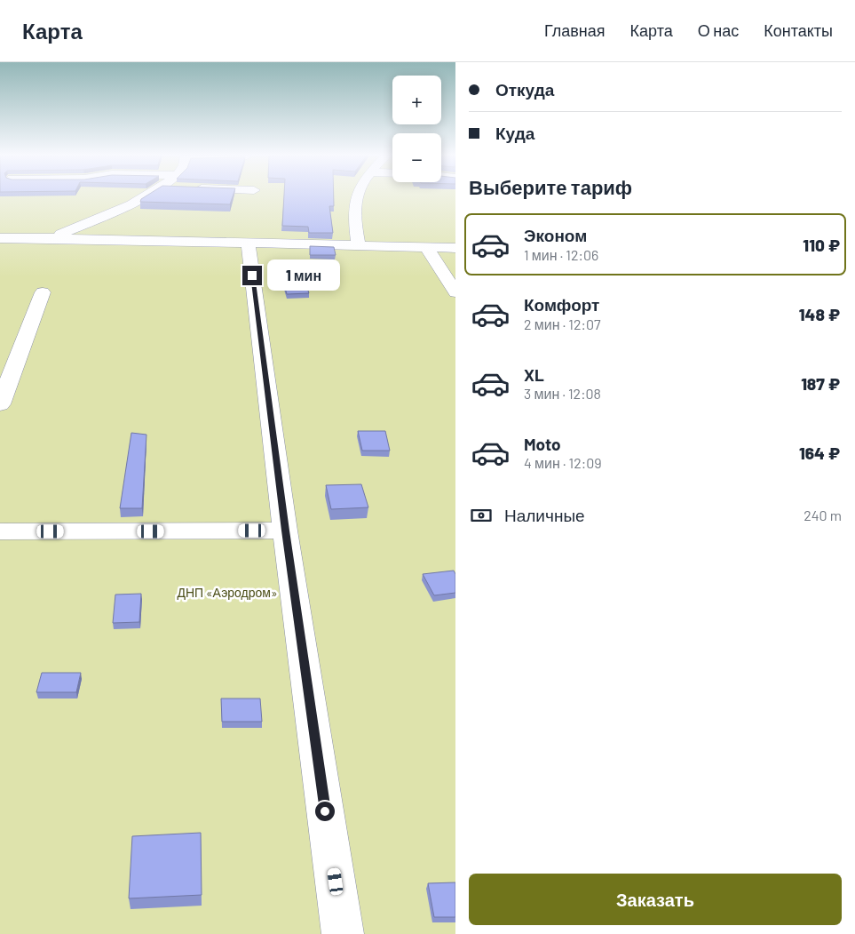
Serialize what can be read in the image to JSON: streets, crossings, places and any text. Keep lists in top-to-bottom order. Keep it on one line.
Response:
{"parks":["ДНП «Аэродром»"],"page":{"header":"Карта","nav":["Главная","Карта","О нас","Контакты"],"banner":["Откуда","Куда"],"map_buttons":["+","−"],"heading":"Выберите тариф","list":[{"name":"Эконом","note":"1 мин · 12:06","value":"110 ₽"},{"name":"Комфорт","note":"2 мин · 12:07","value":"148 ₽"},{"name":"XL","note":"3 мин · 12:08","value":"187 ₽"},{"name":"Moto","note":"4 мин · 12:09","value":"164 ₽"}],"bubble":"1 мин","pay":["Наличные","240 m"],"buttons":"Заказать"}}
